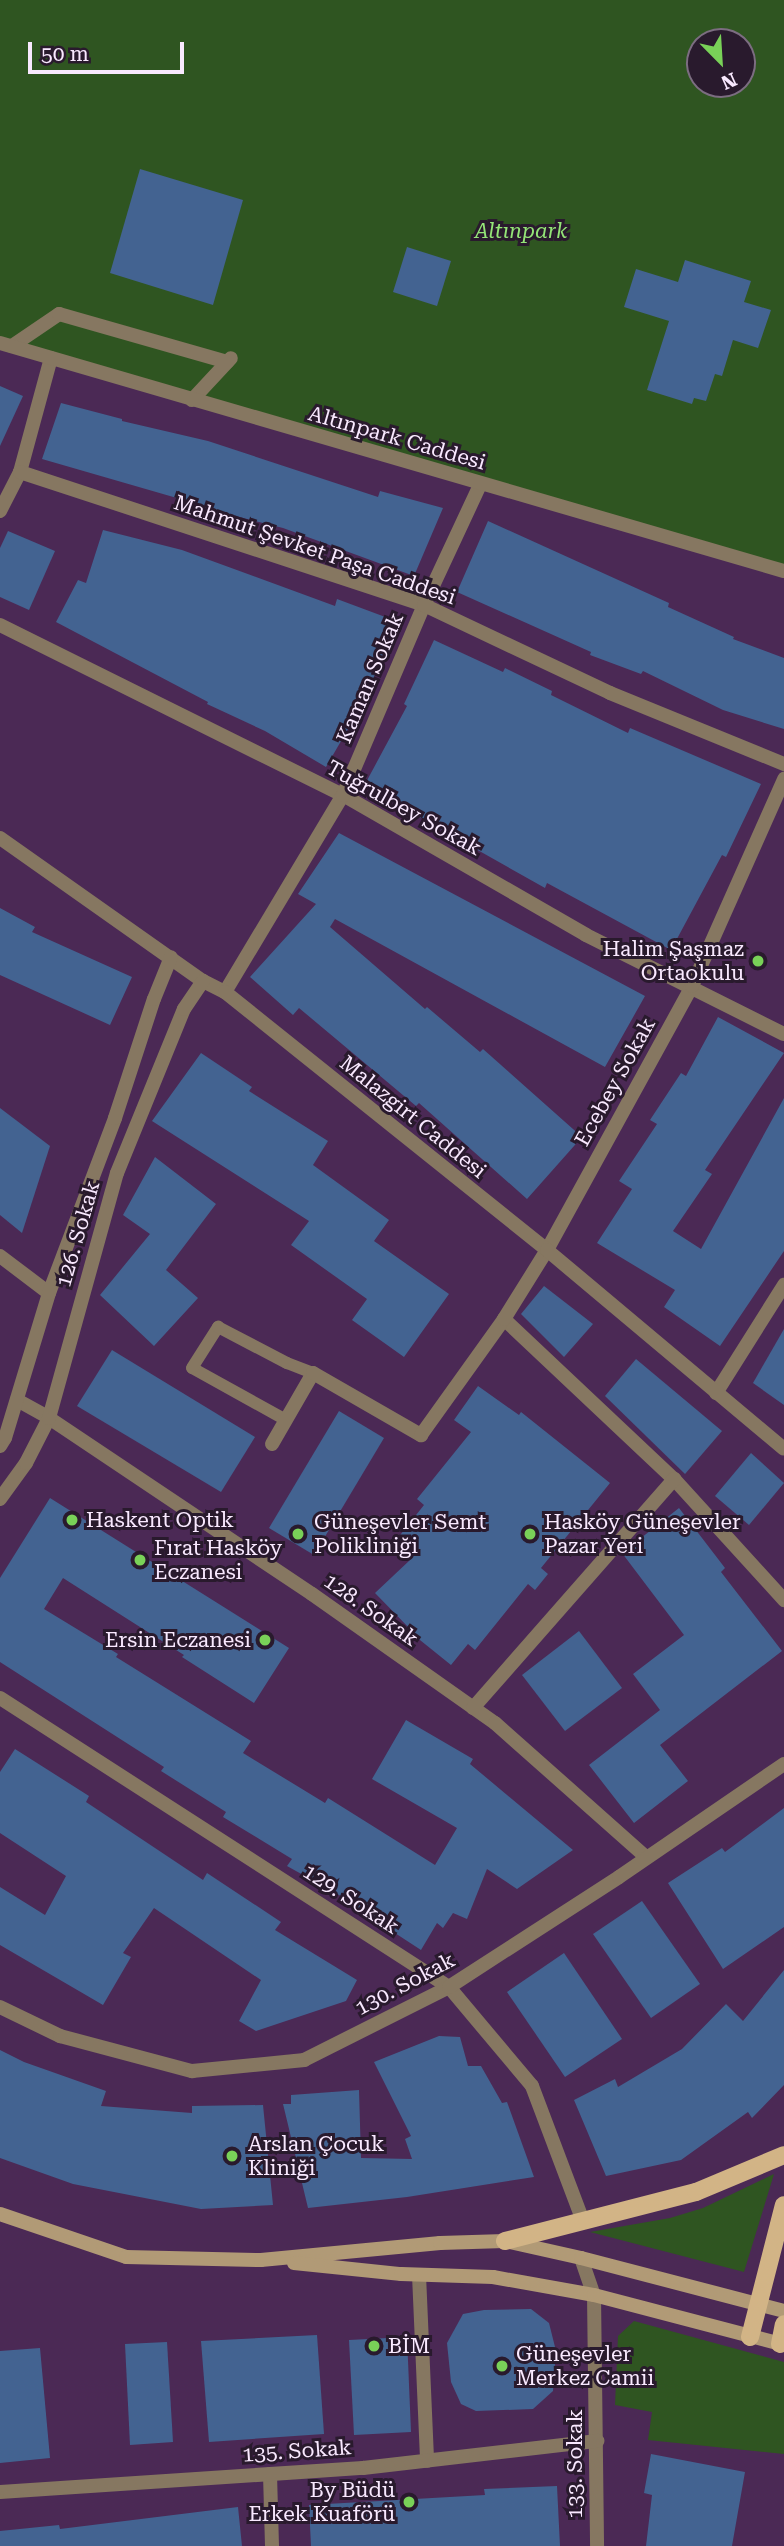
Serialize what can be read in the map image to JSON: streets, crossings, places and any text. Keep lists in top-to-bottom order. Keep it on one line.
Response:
{"streets":{"street":["Altınpark Caddesi","Mahmut Şevket Paşa Caddesi","Kaman Sokak","Tuğrulbey Sokak","Ecebey Sokak","Malazgirt Caddesi","126. Sokak","128. Sokak","129. Sokak","130. Sokak","135. Sokak","133. Sokak"]},"crossings":[["Altınpark Caddesi","Kaman Sokak"],["Mahmut Şevket Paşa Caddesi","Kaman Sokak"],["Kaman Sokak","Tuğrulbey Sokak"],["Kaman Sokak","Malazgirt Caddesi"],["Tuğrulbey Sokak","Ecebey Sokak"],["Ecebey Sokak","Malazgirt Caddesi"],["Malazgirt Caddesi","126. Sokak"],["126. Sokak","128. Sokak"],["128. Sokak","130. Sokak"],["129. Sokak","130. Sokak"],["135. Sokak","133. Sokak"]],"parks":["Altınpark"],"places":["Halim Şaşmaz Ortaokulu","Haskent Optik","Güneşevler Semt Polikliniği","Hasköy Güneşevler Pazar Yeri","Fırat Hasköy Eczanesi","Ersin Eczanesi","Arslan Çocuk Kliniği","BİM","Güneşevler Merkez Camii","By Büdü Erkek Kuaförü"],"scale_bar":"50 m","north":"bottom right"}
